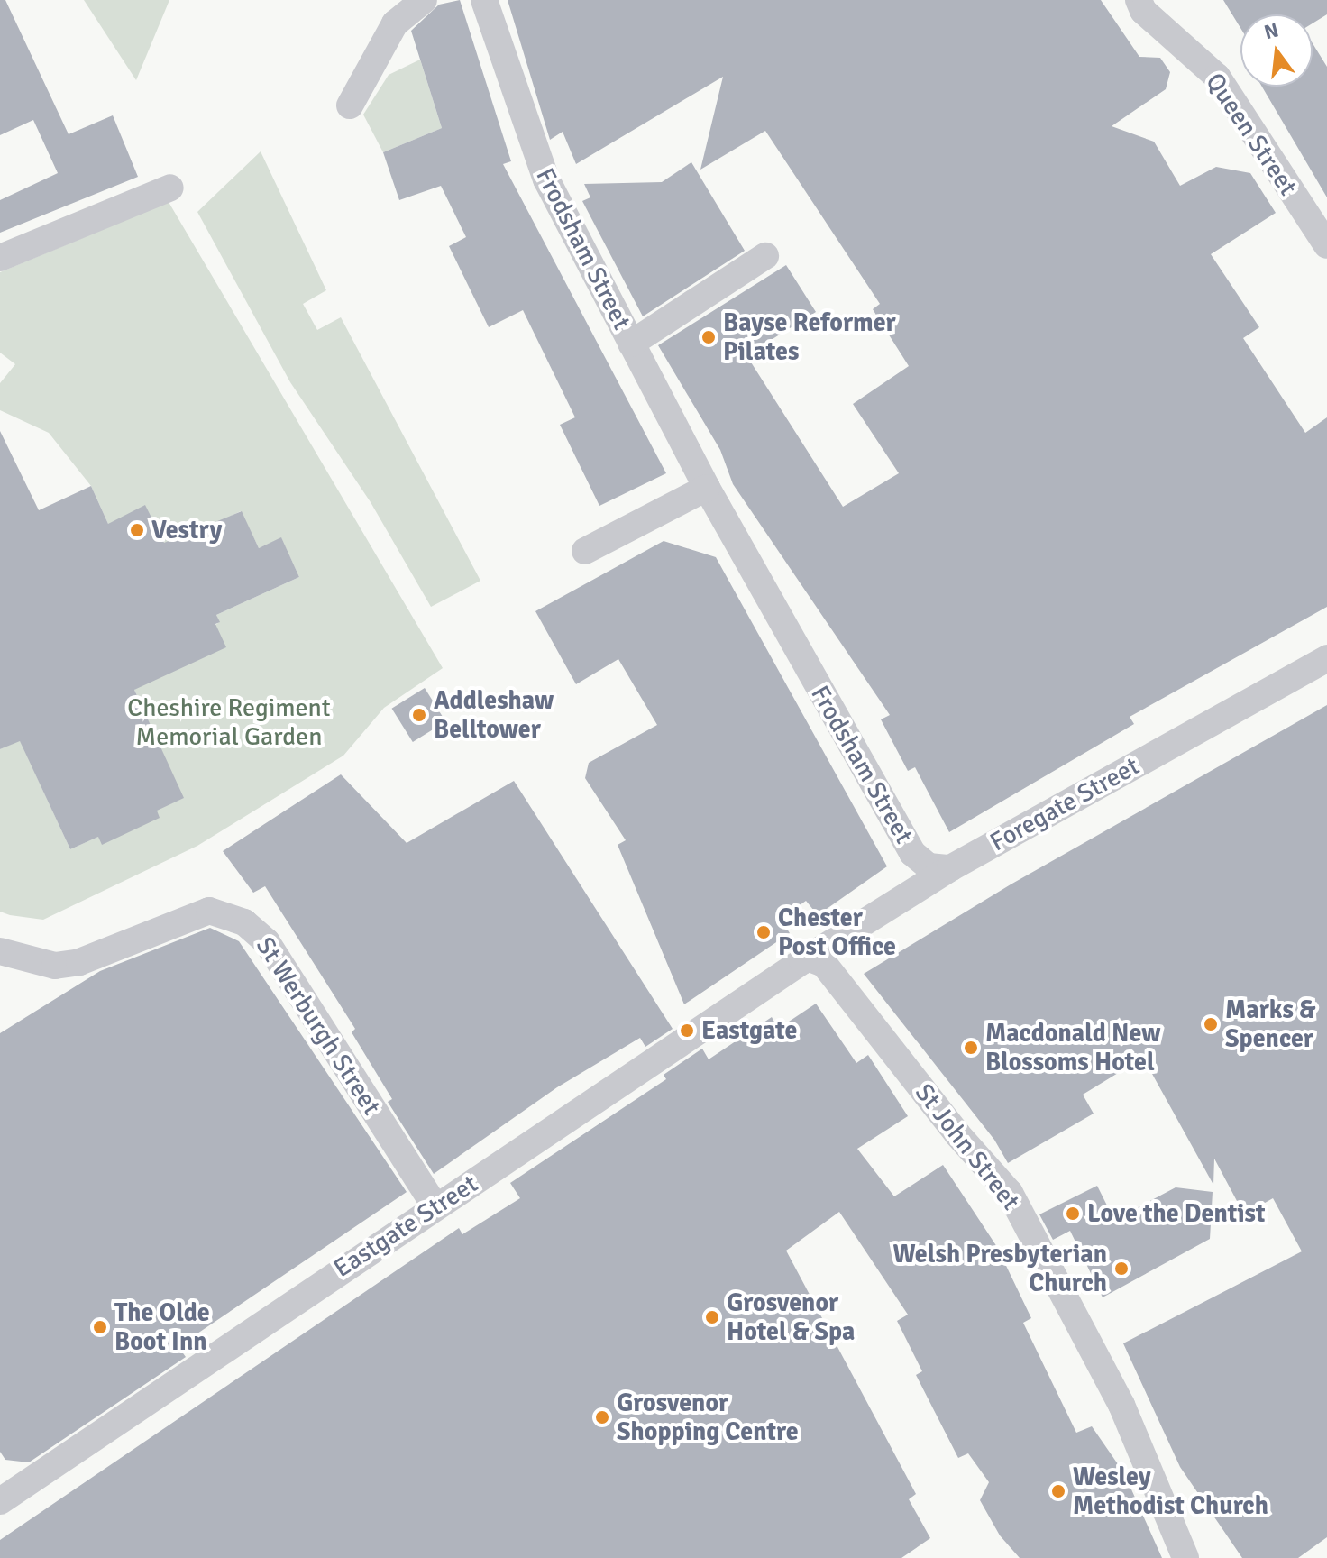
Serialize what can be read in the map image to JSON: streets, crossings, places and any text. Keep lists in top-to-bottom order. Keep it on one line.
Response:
{"streets":{"street":["Queen Street","Frodsham Street","Foregate Street","St Werburgh Street","St John Street","Eastgate Street"]},"crossings":[["Frodsham Street","Foregate Street"],["Foregate Street","St John Street"],["Foregate Street","Eastgate Street"],["St Werburgh Street","Eastgate Street"],["St John Street","Eastgate Street"]],"parks":["Cheshire Regiment Memorial Garden"],"places":["Bayse Reformer Pilates","Vestry","Addleshaw Belltower","Chester Post Office","Marks & Spencer","Eastgate","Macdonald New Blossoms Hotel","Love the Dentist","Welsh Presbyterian Church","Grosvenor Hotel & Spa","The Olde Boot Inn","Grosvenor Shopping Centre","Wesley Methodist Church"],"north":"top"}
